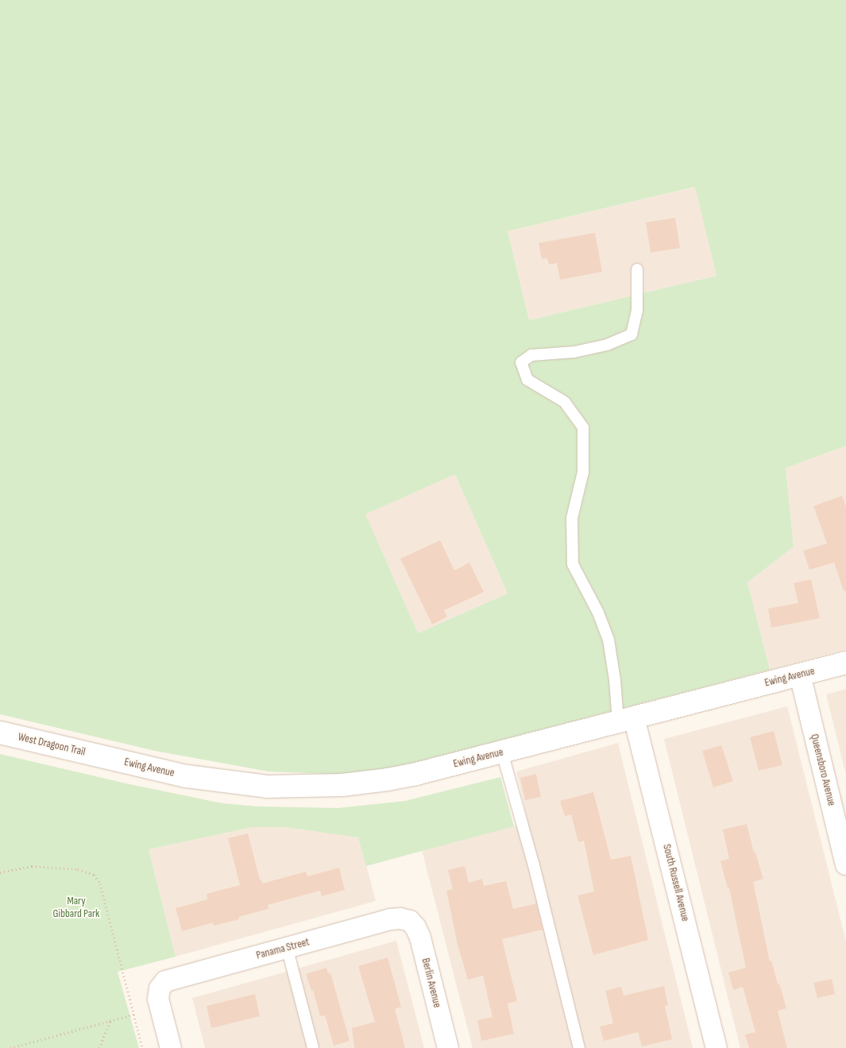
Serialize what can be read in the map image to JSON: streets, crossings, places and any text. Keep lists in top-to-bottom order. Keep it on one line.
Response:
{"streets":{"street":["Ewing Avenue","West Dragoon Trail","Queensboro Avenue","South Russell Avenue","Panama Street","Berlin Avenue"]},"crossings":[["Ewing Avenue","West Dragoon Trail"],["Ewing Avenue","Queensboro Avenue"],["Ewing Avenue","South Russell Avenue"],["Panama Street","Berlin Avenue"]],"parks":["Mary Gibbard Park"]}
